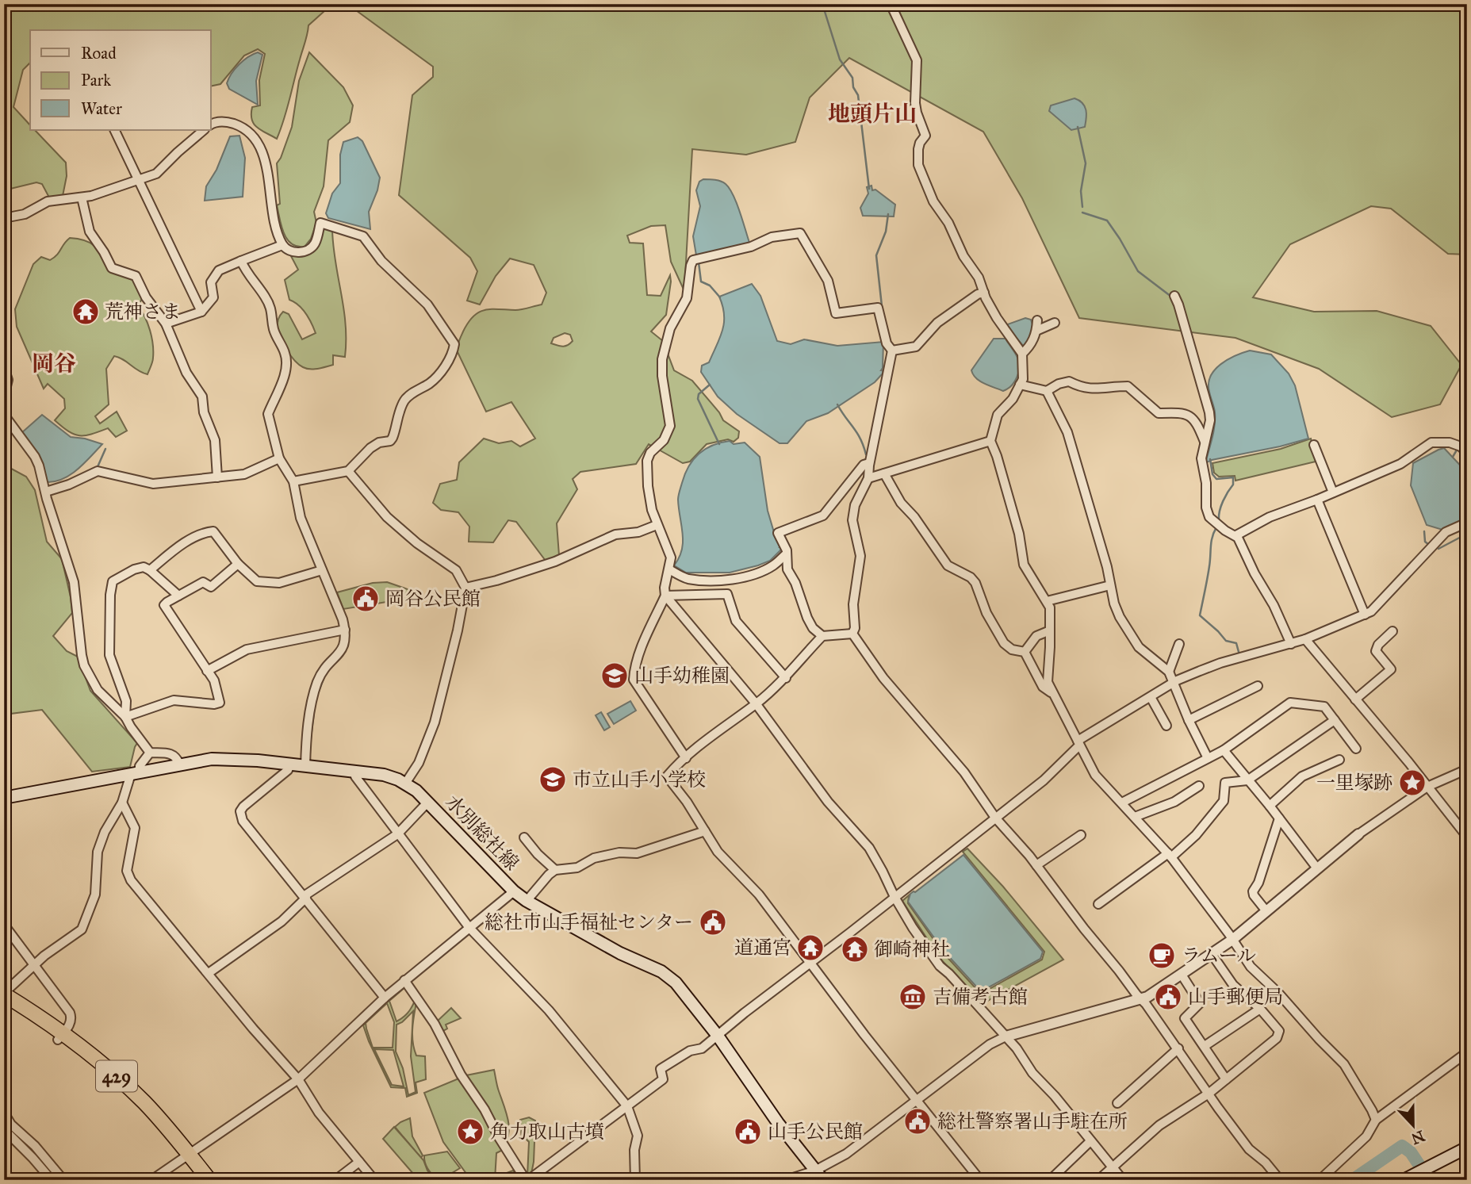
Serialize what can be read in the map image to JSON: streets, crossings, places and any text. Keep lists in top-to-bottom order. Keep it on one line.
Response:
{"streets":{"highway":["429"],"main road":["水別総社線"]},"districts":["地頭片山","岡谷"],"places":{"temple":["荒神さま","道通宮","御崎神社"],"public building":["岡谷公民館","総社市山手福祉センター","山手郵便局","総社警察署山手駐在所","山手公民館"],"school or university":["山手幼稚園","市立山手小学校"],"place":["一里塚跡","角力取山古墳"],"cafe":["ラムール"],"museum":["吉備考古館"]},"legend":["Road","Park","Water"],"north":"bottom"}
